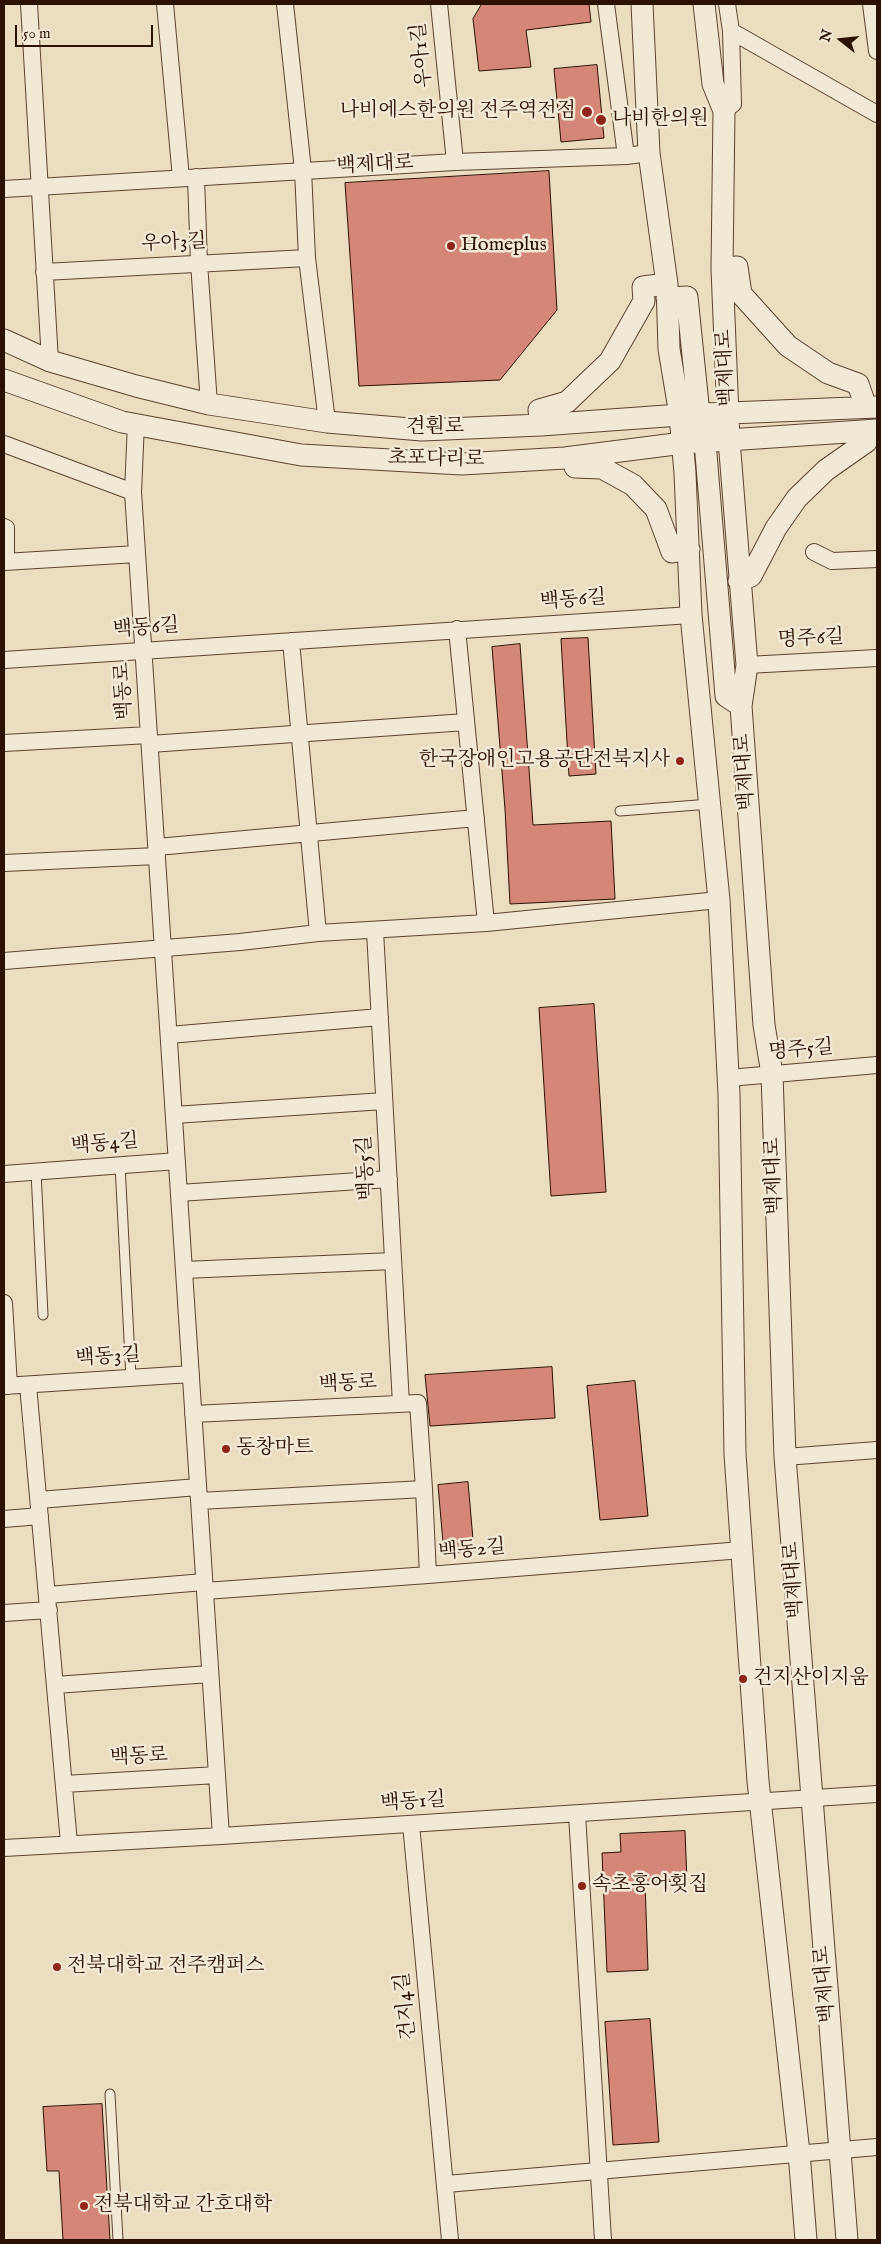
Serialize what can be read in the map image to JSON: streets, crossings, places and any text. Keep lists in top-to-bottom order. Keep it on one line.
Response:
{"streets":{"street":["우아1길","백제대로","우아3길","견훤로","초포다리로","백동6길","명주6길","백동로","명주5길","백동4길","백동5길","백동3길","백동2길","백동1길","건지4길"]},"crossings":[["우아1길","백제대로"],["백제대로","견훤로"],["백제대로","초포다리로"],["백제대로","백동6길"],["백제대로","명주6길"],["백제대로","명주5길"],["백제대로","백동2길"],["백제대로","백동1길"],["초포다리로","백동로"],["백동6길","백동로"],["백동로","백동4길"],["백동로","백동5길"],["백동로","백동3길"],["백동로","백동2길"],["백동로","백동1길"],["백동1길","건지4길"]],"places":["나비에스한의원 전주역전점","나비한의원","Homeplus","한국장애인고용공단전북지사","동창마트","건지산이지움","속초홍어횟집","전북대학교 전주캠퍼스","전북대학교 간호대학"],"scale_bar":"50 m","north":"left"}
